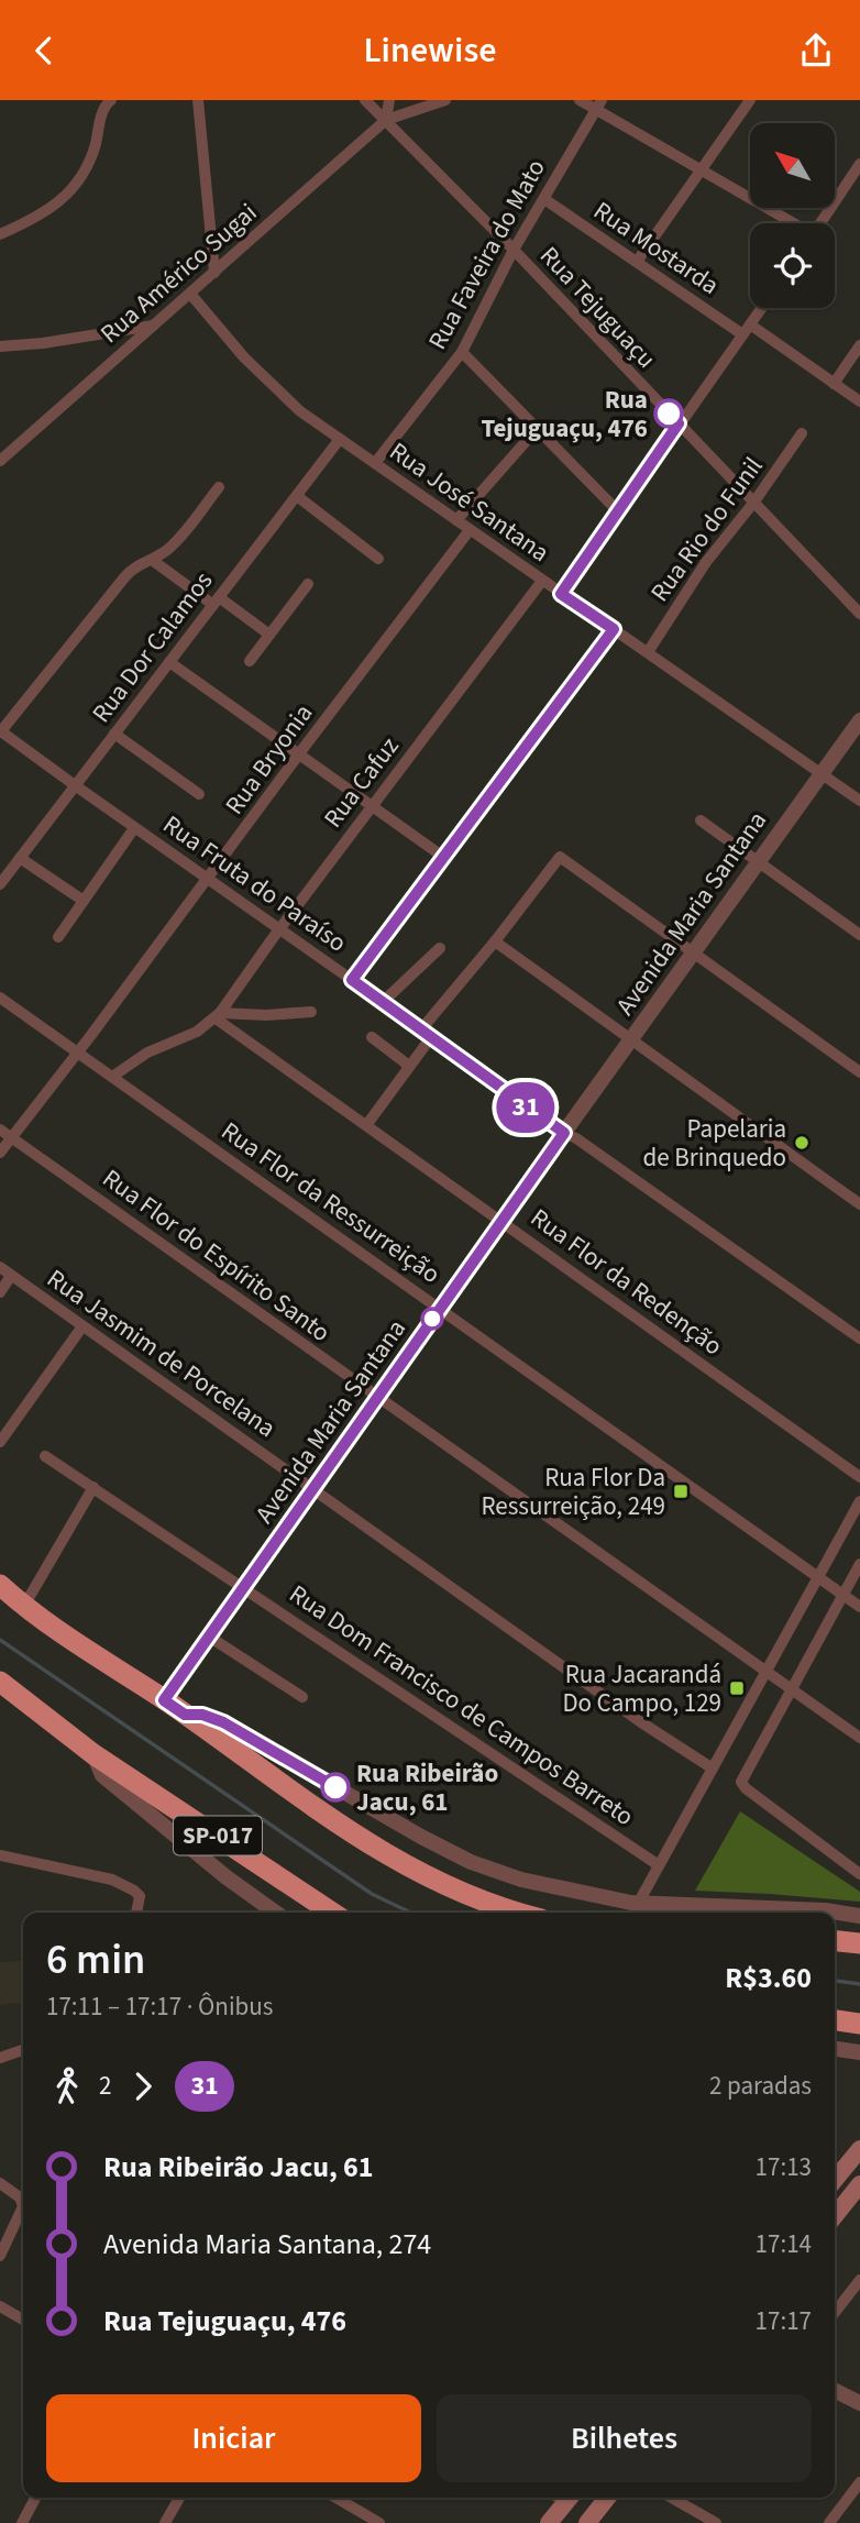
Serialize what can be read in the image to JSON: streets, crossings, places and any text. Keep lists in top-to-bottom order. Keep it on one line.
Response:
{"streets":{"highway":["SP-017"],"street":["Rua Mostarda","Rua Faveira do Mato","Rua Américo Sugai","Rua Tejuguaçu","Rua José Santana","Rua Rio do Funil","Rua Dor Calamos","Rua Bryonia","Rua Cafuz","Rua Fruta do Paraíso","Avenida Maria Santana","Rua Flor da Ressurreição","Rua Flor do Espírito Santo","Rua Flor da Redenção","Rua Jasmim de Porcelana","Rua Dom Francisco de Campos Barreto"]},"crossings":[["Rua Mostarda","Rua Faveira do Mato"],["Rua Faveira do Mato","Rua Tejuguaçu"],["Rua Faveira do Mato","Rua José Santana"],["Rua Américo Sugai","Rua Tejuguaçu"],["Rua Américo Sugai","Rua José Santana"],["Rua Tejuguaçu","Rua Rio do Funil"],["Rua José Santana","Rua Rio do Funil"],["Rua José Santana","Rua Dor Calamos"],["Rua José Santana","Rua Bryonia"],["Rua José Santana","Rua Cafuz"],["Rua José Santana","Avenida Maria Santana"],["Rua Dor Calamos","Rua Fruta do Paraíso"],["Rua Bryonia","Rua Fruta do Paraíso"],["Rua Bryonia","Rua Flor da Ressurreição"],["Rua Bryonia","Rua Flor do Espírito Santo"],["Rua Cafuz","Rua Fruta do Paraíso"],["Rua Cafuz","Rua Flor da Redenção"],["Rua Fruta do Paraíso","Avenida Maria Santana"],["Avenida Maria Santana","Rua Flor da Ressurreição"],["Avenida Maria Santana","Rua Flor do Espírito Santo"],["Avenida Maria Santana","Rua Flor da Redenção"],["Avenida Maria Santana","Rua Jasmim de Porcelana"],["Avenida Maria Santana","Rua Dom Francisco de Campos Barreto"]],"places":{"other":["Rua Tejuguaçu, 476","Papelaria de Brinquedo","Rua Ribeirão Jacu, 61"],"transit":["Rua Flor Da Ressurreição, 249","Rua Jacarandá Do Campo, 129"]},"lines":["bus line 31"],"north":"top left","page":{"header":"Linewise","on_map":"31","heading":["6 min","17:11 – 17:17 · Ônibus","R$3.60"],"legs":["2","31","2 paradas"],"list":[{"name":"Rua Ribeirão Jacu, 61","value":"17:13"},{"name":"Avenida Maria Santana, 274","value":"17:14"},{"name":"Rua Tejuguaçu, 476","value":"17:17"}],"buttons":["Iniciar","Bilhetes"]}}
